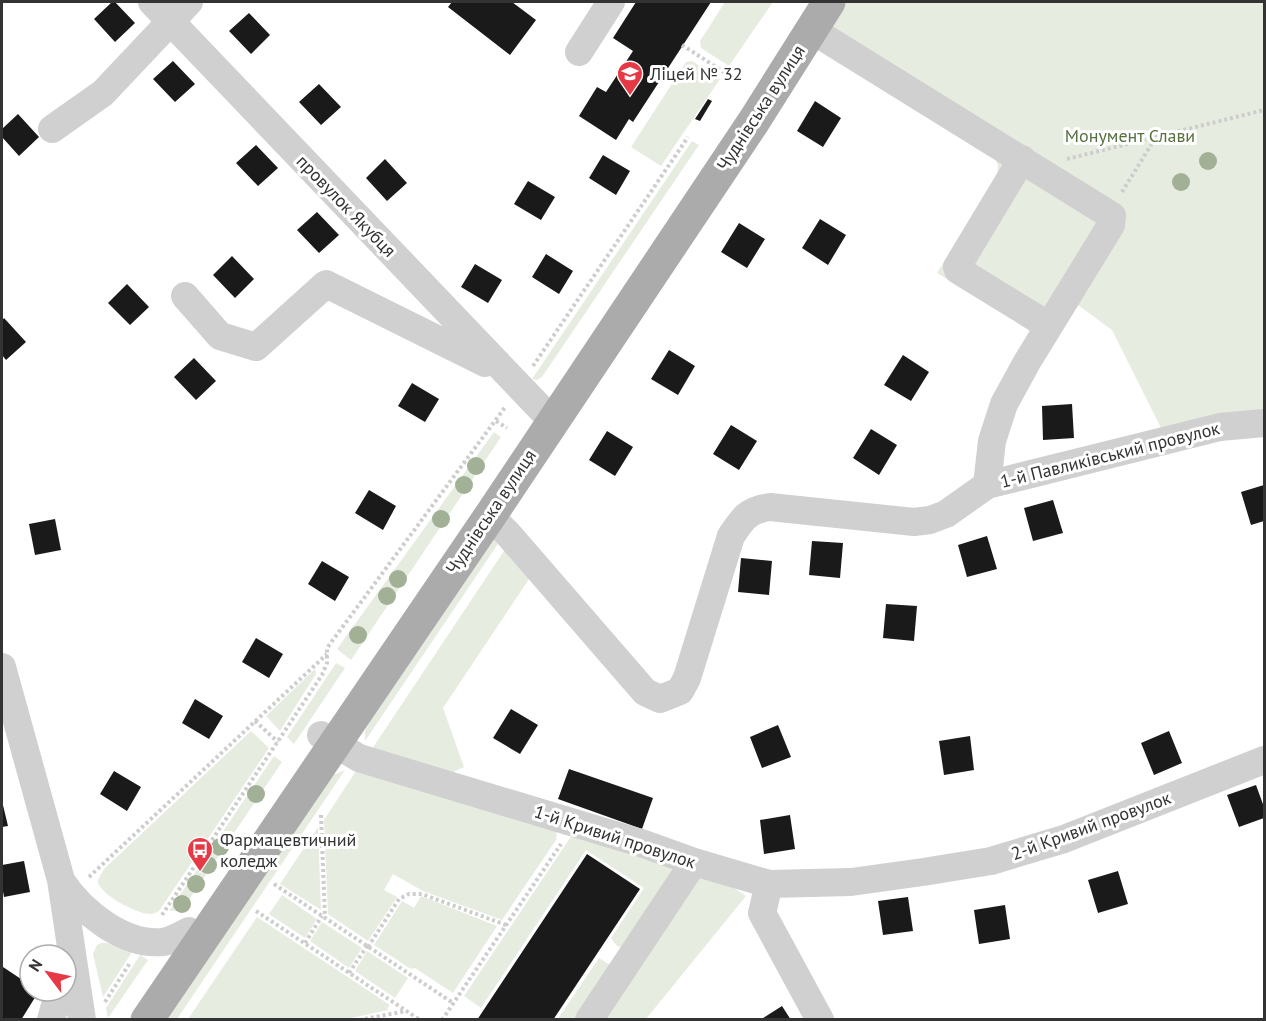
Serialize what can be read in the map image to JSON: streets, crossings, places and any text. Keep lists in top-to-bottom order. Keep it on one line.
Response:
{"streets":{"main road":["Чуднівська вулиця"],"street":["провулок Якубця","1-й Павликівський провулок","2-й Кривий провулок","1-й Кривий провулок"]},"crossings":[["Чуднівська вулиця","провулок Якубця"],["Чуднівська вулиця","1-й Павликівський провулок"],["Чуднівська вулиця","1-й Кривий провулок"],["2-й Кривий провулок","1-й Кривий провулок"]],"parks":["Монумент Слави"],"places":{"school or university":["Ліцей № 32"],"bus stop":["Фармацевтичний коледж"]},"north":"top left"}
